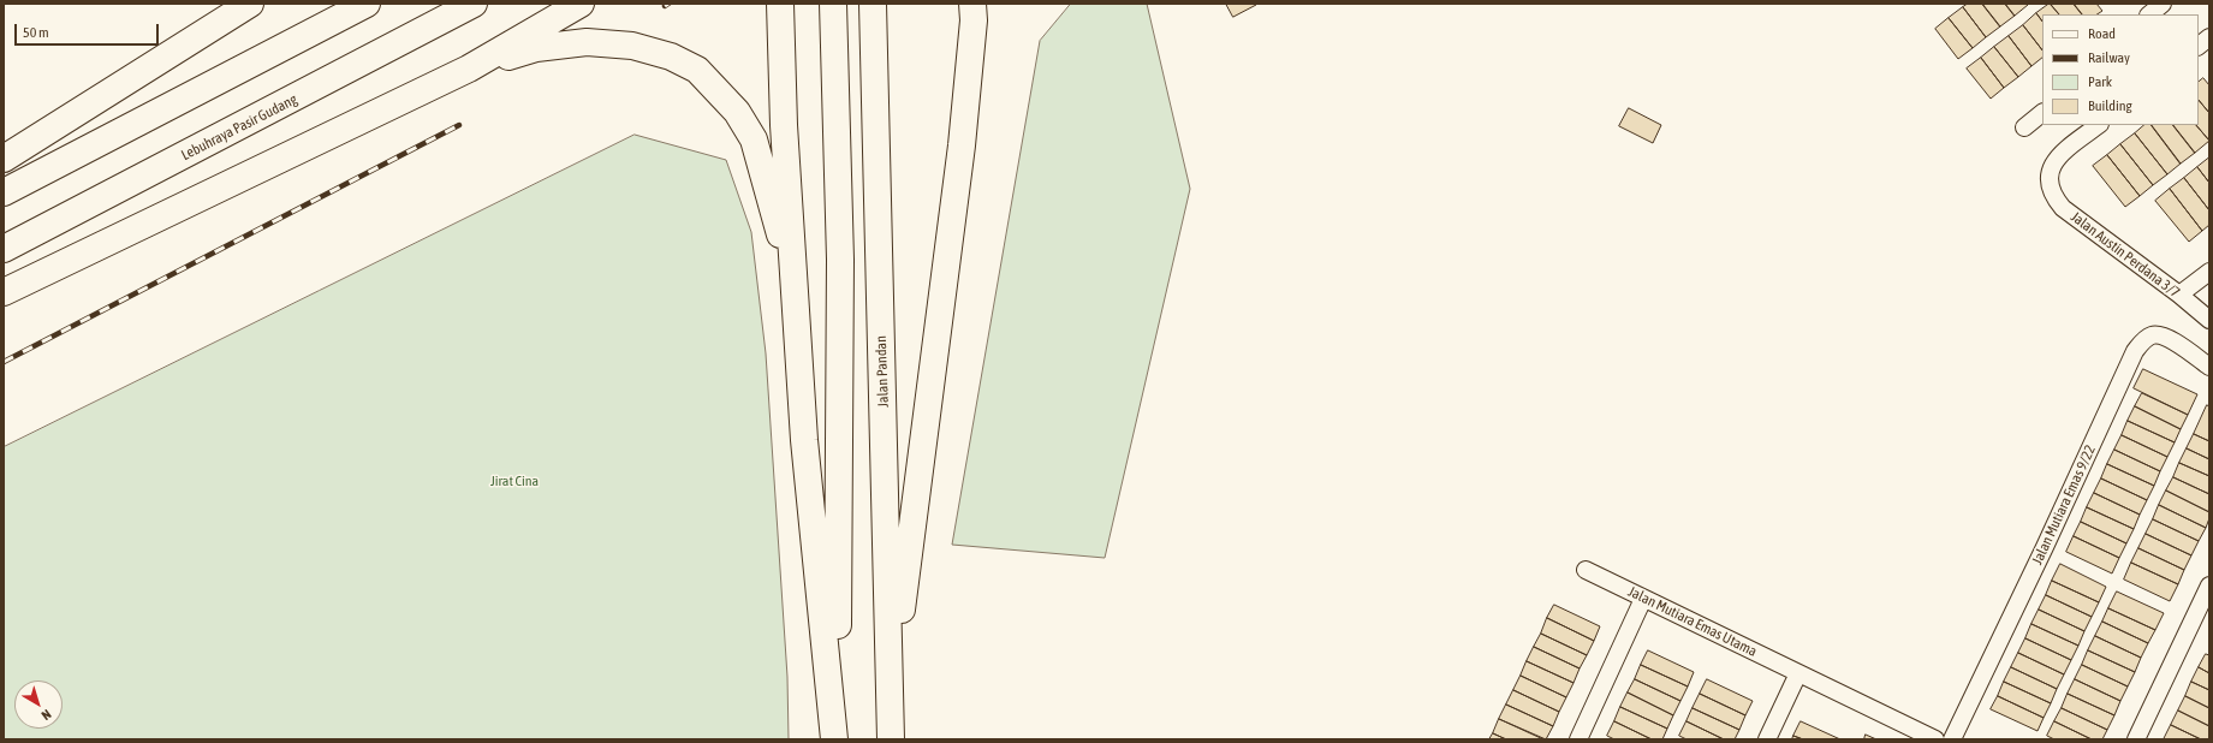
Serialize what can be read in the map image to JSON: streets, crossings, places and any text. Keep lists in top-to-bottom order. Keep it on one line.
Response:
{"streets":{"highway":["Lebuhraya Pasir Gudang","Jalan Pandan"],"street":["Jalan Austin Perdana 3/7","Jalan Mutiara Emas 9/22","Jalan Mutiara Emas Utama"]},"parks":["Jirat Cina"],"legend":["Road","Railway","Park","Building"],"scale_bar":"50 m","north":"bottom right"}
